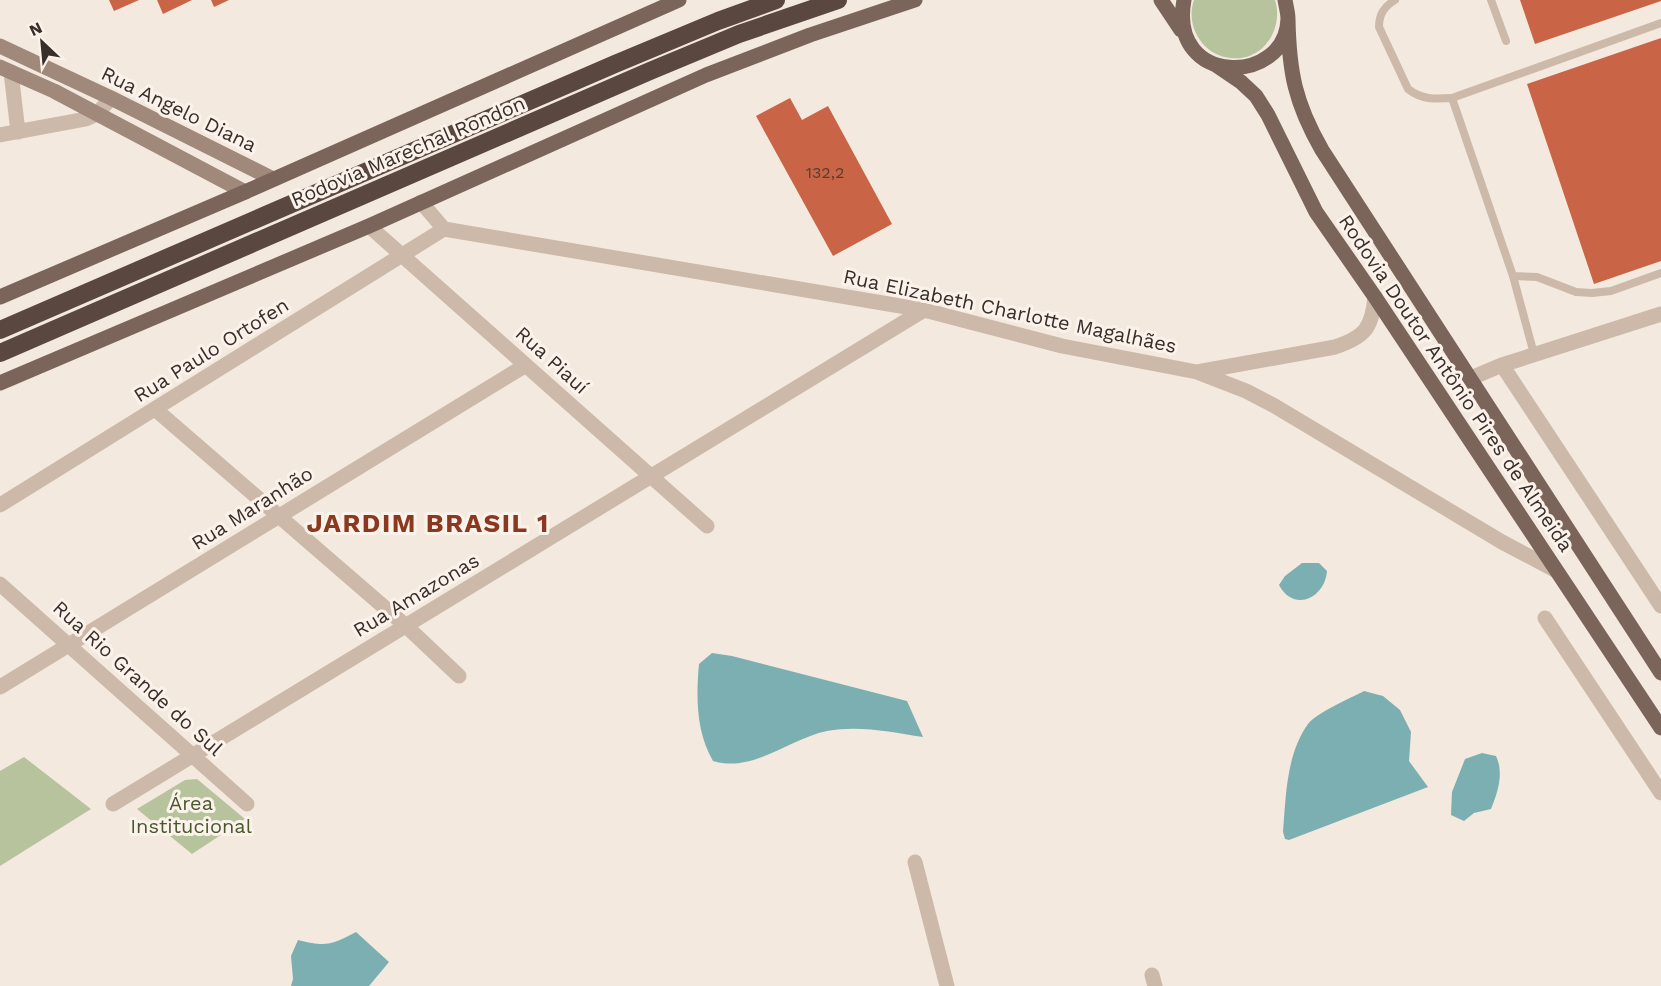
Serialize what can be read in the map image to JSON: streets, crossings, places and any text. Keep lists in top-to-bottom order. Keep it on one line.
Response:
{"streets":{"highway":["Rodovia Marechal Rondon"],"main road":["Rodovia Doutor Antônio Pires de Almeida"],"street":["Rua Angelo Diana","Rua Elizabeth Charlotte Magalhães","Rua Paulo Ortofen","Rua Piauí","Rua Maranhão","Rua Amazonas","Rua Rio Grande do Sul"]},"crossings":[["Rua Elizabeth Charlotte Magalhães","Rua Paulo Ortofen"],["Rua Elizabeth Charlotte Magalhães","Rodovia Doutor Antônio Pires de Almeida"],["Rua Elizabeth Charlotte Magalhães","Rua Amazonas"],["Rua Paulo Ortofen","Rua Piauí"],["Rua Piauí","Rua Maranhão"],["Rua Piauí","Rua Amazonas"],["Rua Maranhão","Rua Rio Grande do Sul"],["Rua Amazonas","Rua Rio Grande do Sul"]],"districts":["JARDIM BRASIL 1"],"parks":["Área Institucional"],"house_numbers":["132,2"],"north":"top left"}
